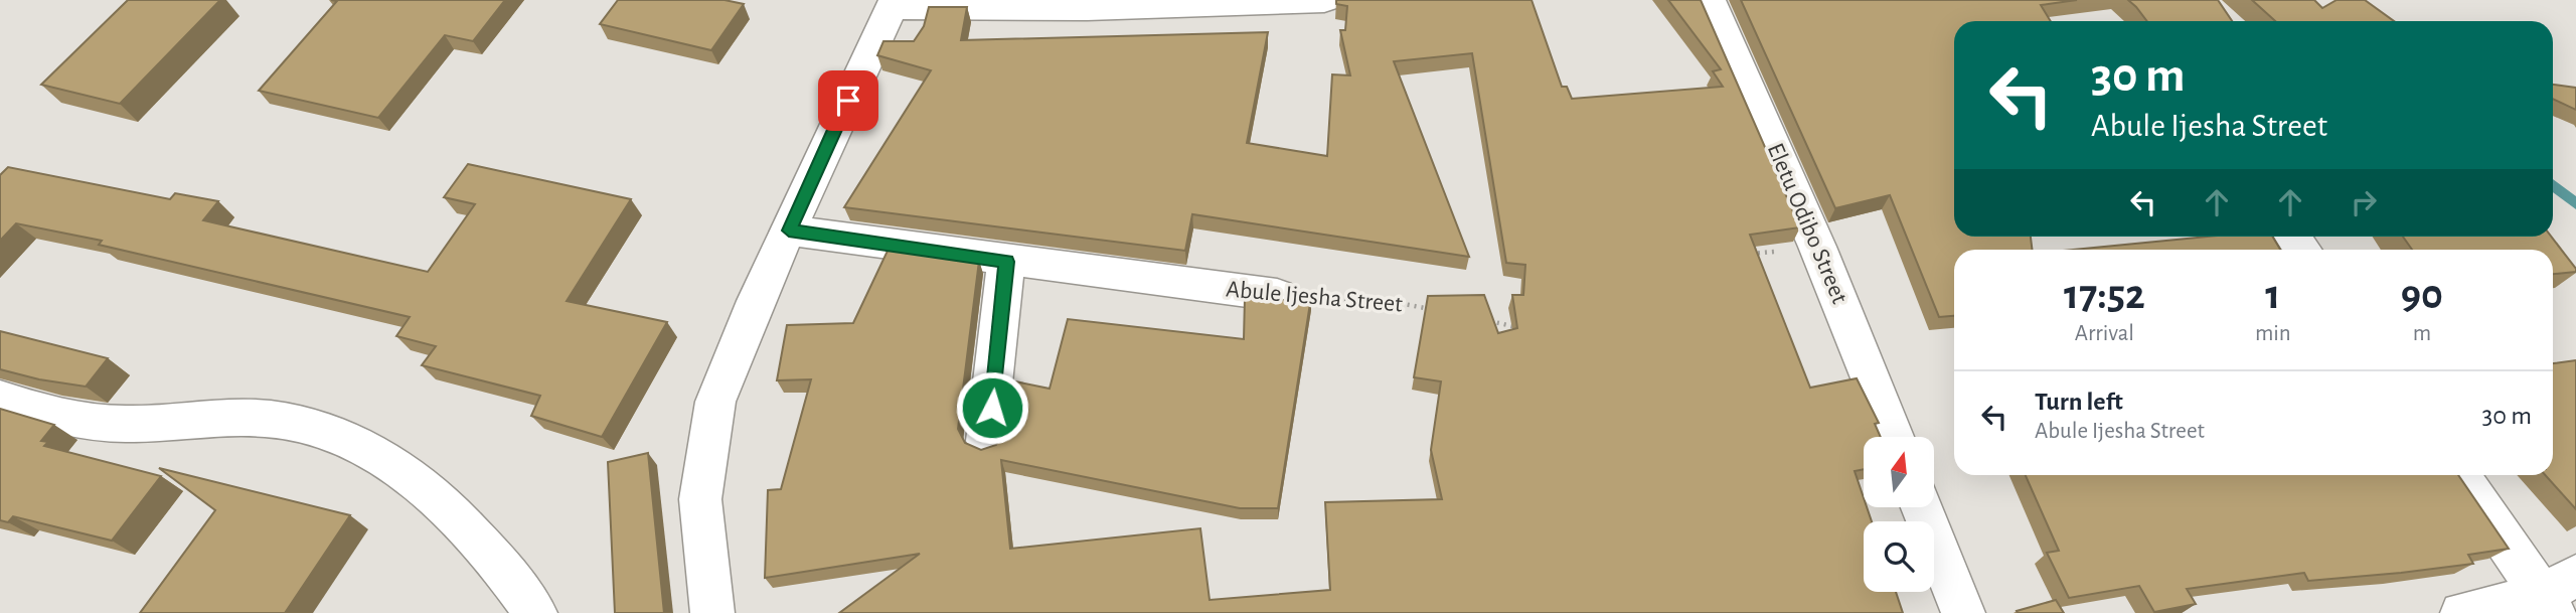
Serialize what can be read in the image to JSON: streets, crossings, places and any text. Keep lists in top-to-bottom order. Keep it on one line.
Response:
{"streets":{"street":["Eletu Odibo Street","Abule Ijesha Street"]},"north":"top","page":{"turn":["30 m","Abule Ijesha Street"],"eta":["17:52","Arrival","1","min","90","m"],"list":[{"name":"Turn left","note":"Abule Ijesha Street","value":"30 m"}]}}
